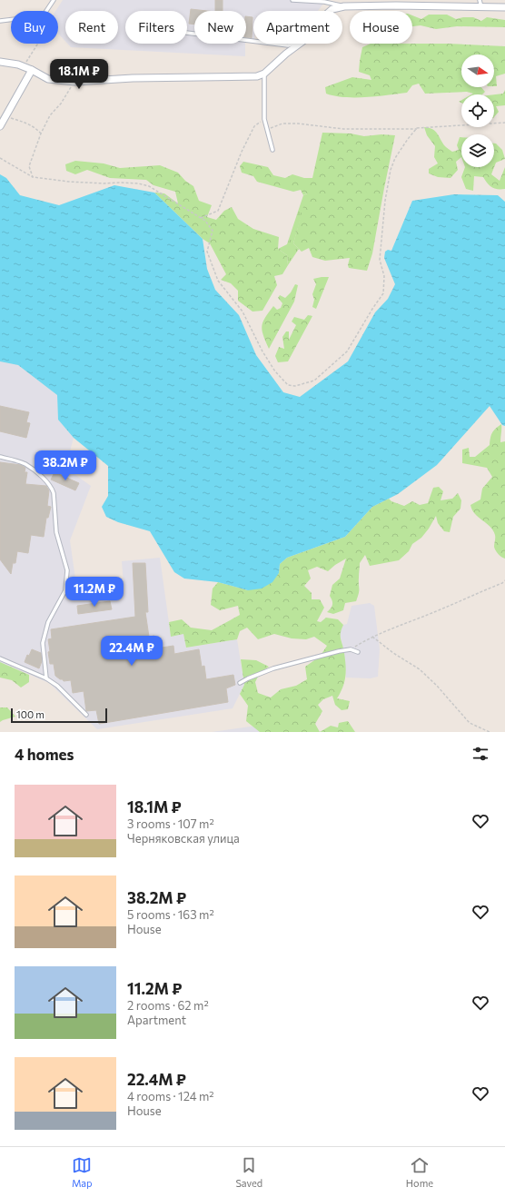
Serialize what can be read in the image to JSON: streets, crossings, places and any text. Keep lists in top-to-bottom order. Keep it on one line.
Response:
{"scale_bar":"100 m","north":"right","page":{"chip":["Buy","Rent","Filters","New","Apartment","House"],"price":["18.1M ₽","38.2M ₽","11.2M ₽","22.4M ₽"],"scale":"100 m","heading":"4 homes","list":[{"name":"18.1M ₽","note":"3 rooms · 107 m² · Черняковская улица"},{"name":"38.2M ₽","note":"5 rooms · 163 m² · House"},{"name":"11.2M ₽","note":"2 rooms · 62 m² · Apartment"},{"name":"22.4M ₽","note":"4 rooms · 124 m² · House"}],"tabs":["Map","Saved","Home"]}}
